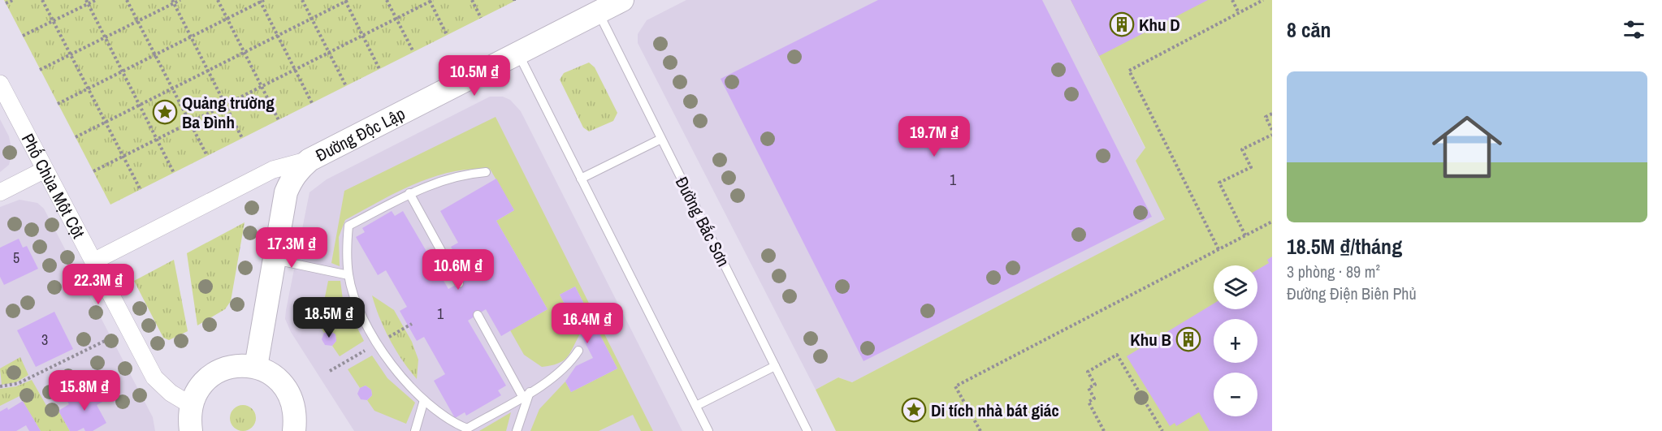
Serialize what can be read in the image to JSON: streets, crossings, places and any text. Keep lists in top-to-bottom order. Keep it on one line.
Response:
{"streets":{"main road":["Đường Độc Lập"],"street":["Phố Chùa Một Cột"],"lane":["Đường Bắc Sơn"]},"crossings":[["Đường Độc Lập","Phố Chùa Một Cột"],["Đường Độc Lập","Đường Bắc Sơn"]],"places":{"building":["Khu D","Khu B"],"place":["Quảng trường Ba Đình","Di tích nhà bát giác"]},"house_numbers":["1","5","1","3"],"page":{"heading":"8 căn","price":["10.5M ₫","19.7M ₫","17.3M ₫","10.6M ₫","22.3M ₫","18.5M ₫","16.4M ₫","15.8M ₫"],"list":[{"name":"18.5M ₫/tháng","note":"3 phòng · 89 m² · Đường Điện Biên Phủ"}],"map_buttons":["+","−"]}}
